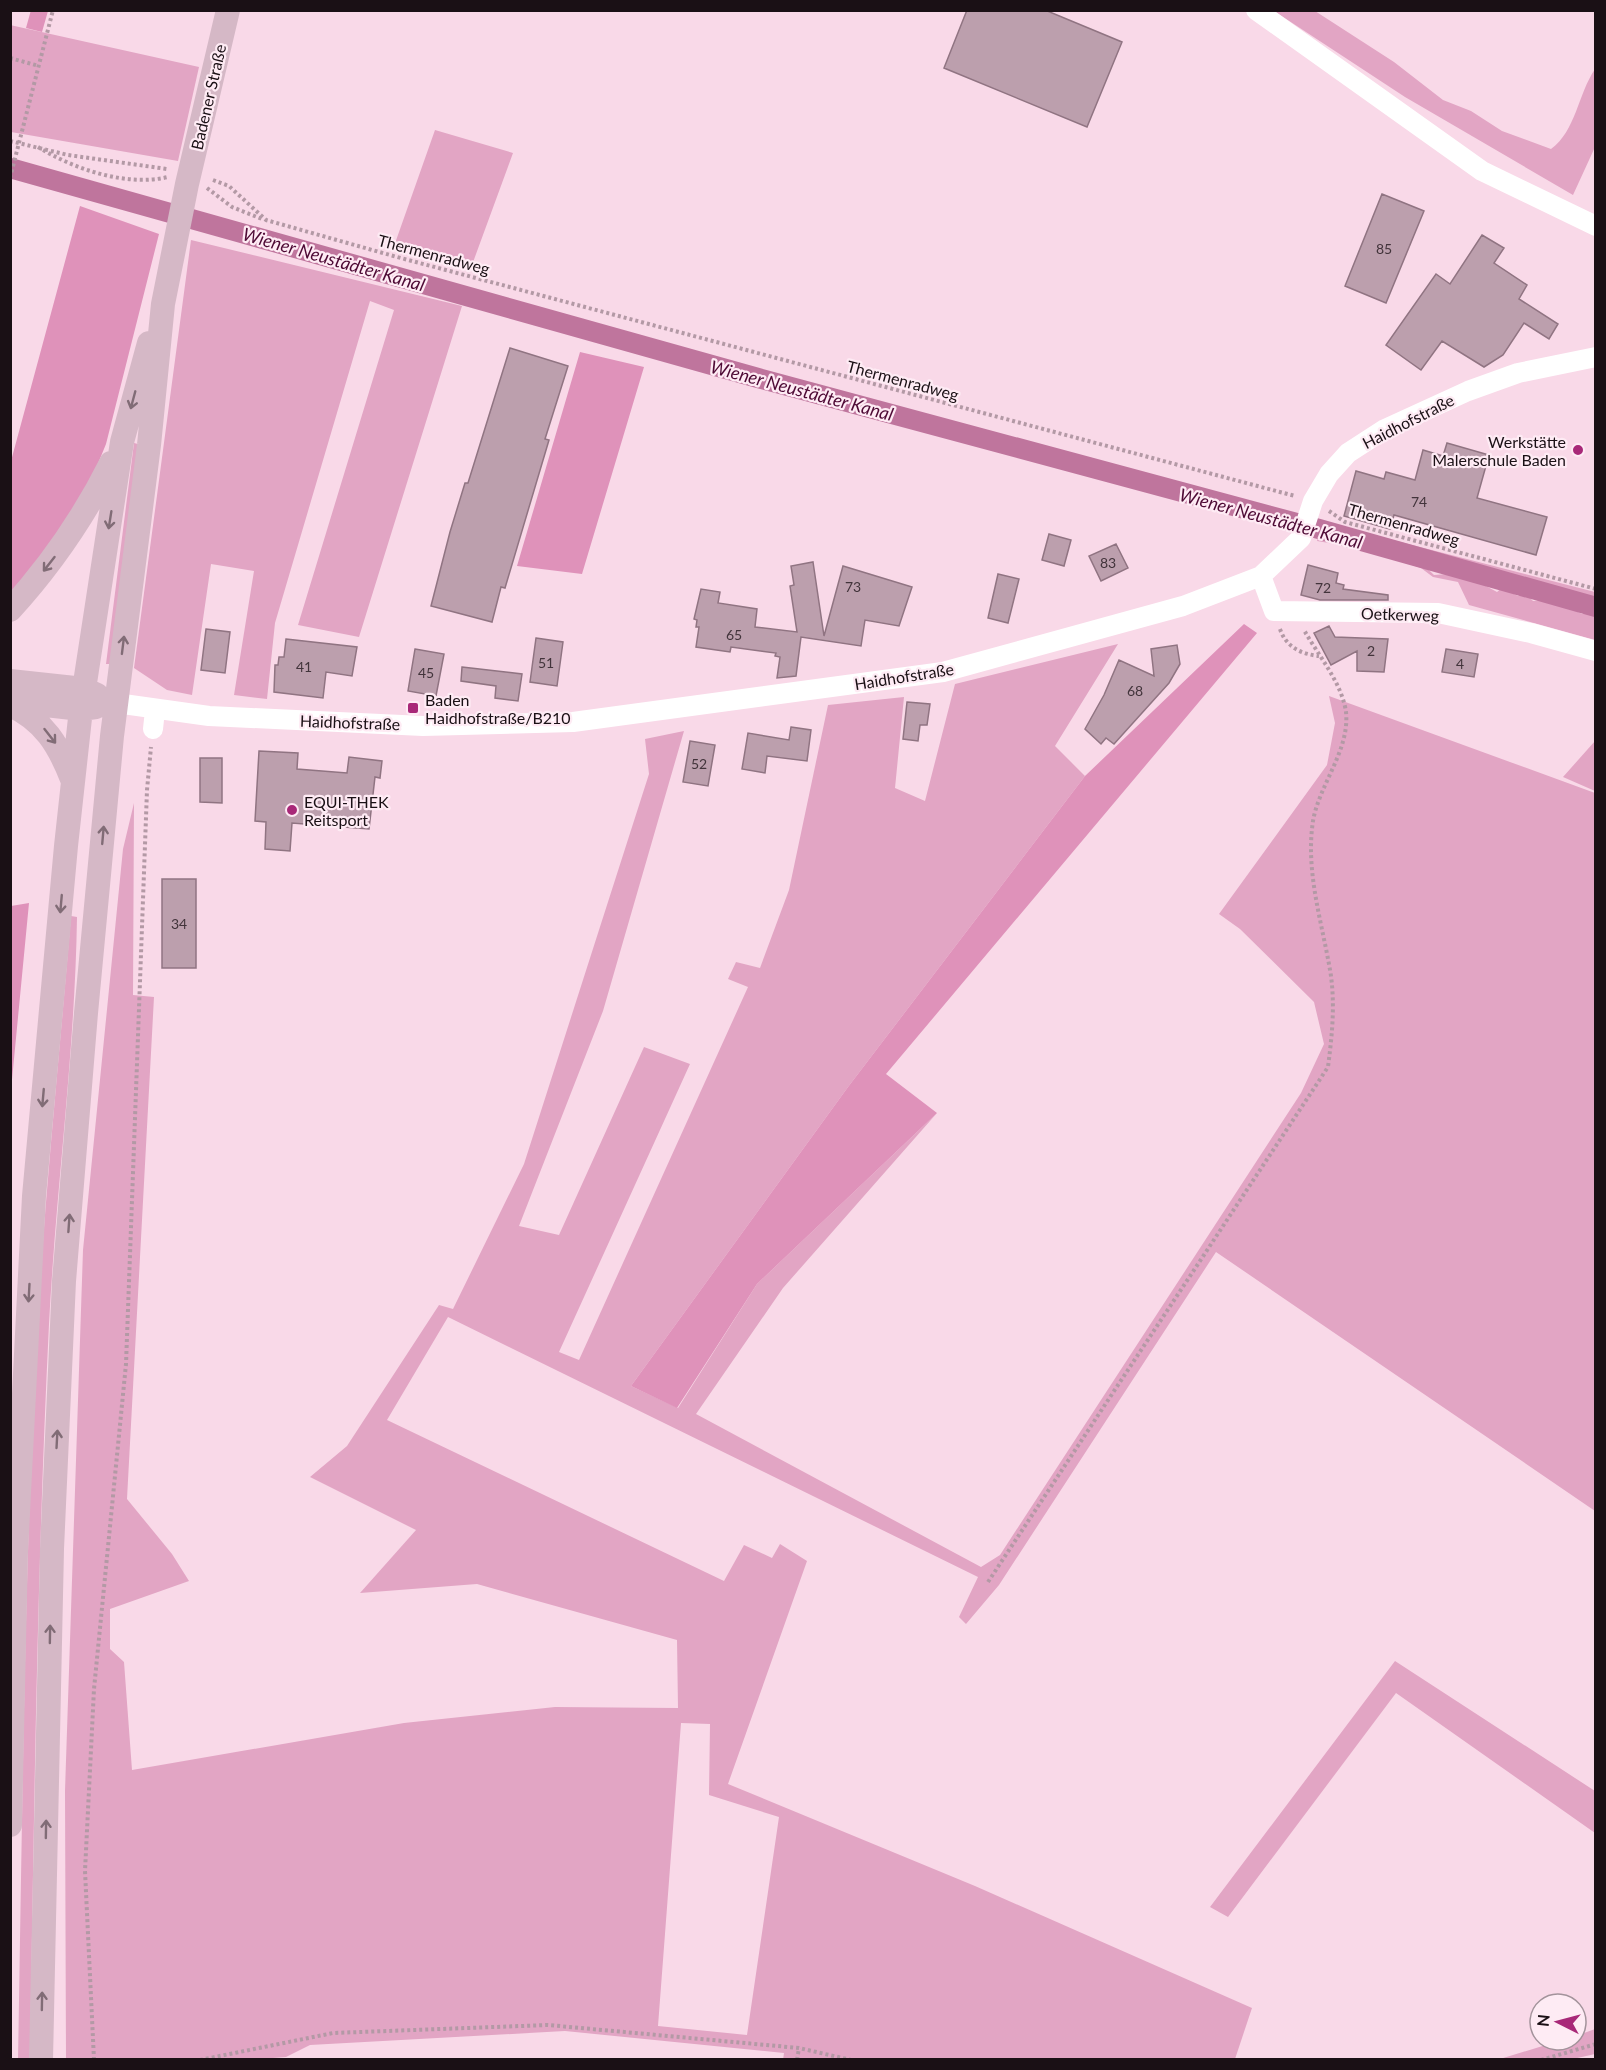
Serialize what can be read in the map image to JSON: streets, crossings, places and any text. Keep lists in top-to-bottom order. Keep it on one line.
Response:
{"streets":{"main road":["Badener Straße","Haidhofstraße"],"street":["Oetkerweg"],"path":["Thermenradweg"]},"crossings":[["Thermenradweg","Haidhofstraße"]],"water":["Wiener Neustädter Kanal"],"places":{"other":["Werkstätte Malerschule Baden","EQUI-THEK Reitsport"],"transit":["Baden Haidhofstraße/B210"]},"house_numbers":["85","74","83","73","72","65","2","51","4","41","45","68","52","34"],"north":"left"}
